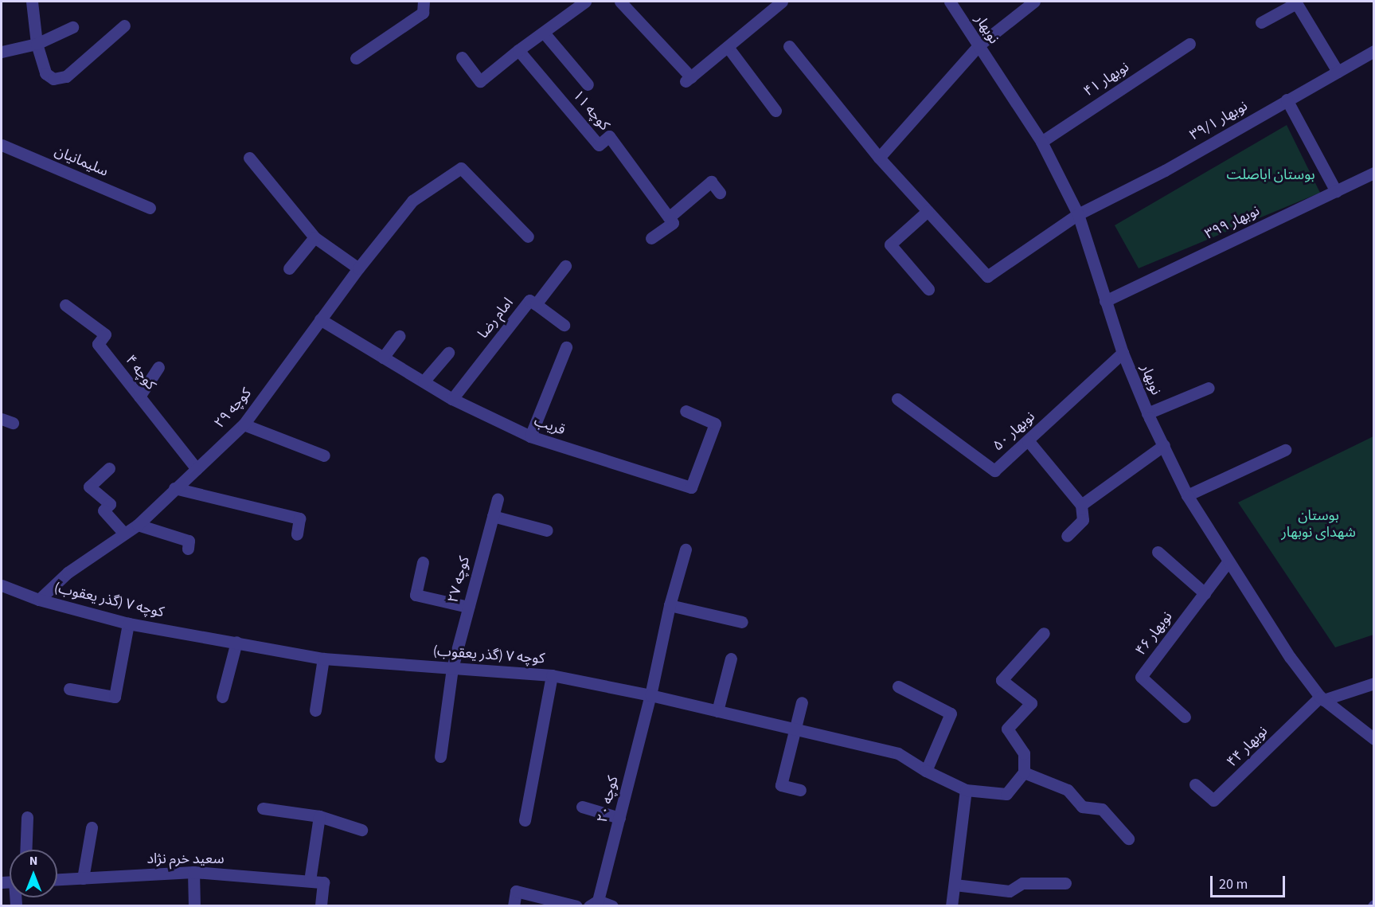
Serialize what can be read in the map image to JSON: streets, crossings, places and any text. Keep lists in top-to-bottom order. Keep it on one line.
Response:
{"streets":{"street":["نوبهار","نوبهار ۴۱","کوچه ۱۱","نوبهار ۳۹/۱","سلیمانیان","نوبهار ۳۹۹","امام رضا","کوچه ۴","کوچه ۲۹","قریب","نوبهار ۵۰","کوچه ۲۷","کوچه ۷ (گذر یعقوب)","نوبهار ۴۶","نوبهار ۴۴","کوچه ۲۰","سعید خرم نژاد"]},"crossings":[["نوبهار","نوبهار ۴۱"],["نوبهار","نوبهار ۳۹/۱"],["نوبهار","نوبهار ۳۹۹"],["نوبهار","نوبهار ۵۰"],["نوبهار","نوبهار ۴۶"],["نوبهار","نوبهار ۴۴"],["امام رضا","قریب"],["کوچه ۴","کوچه ۲۹"],["کوچه ۲۹","قریب"],["کوچه ۲۹","کوچه ۷ (گذر یعقوب)"],["کوچه ۲۷","کوچه ۷ (گذر یعقوب)"],["کوچه ۷ (گذر یعقوب)","کوچه ۲۰"]],"parks":["بوستان اباصلت","بوستان شهدای نوبهار"],"scale_bar":"20 m","north":"top"}
